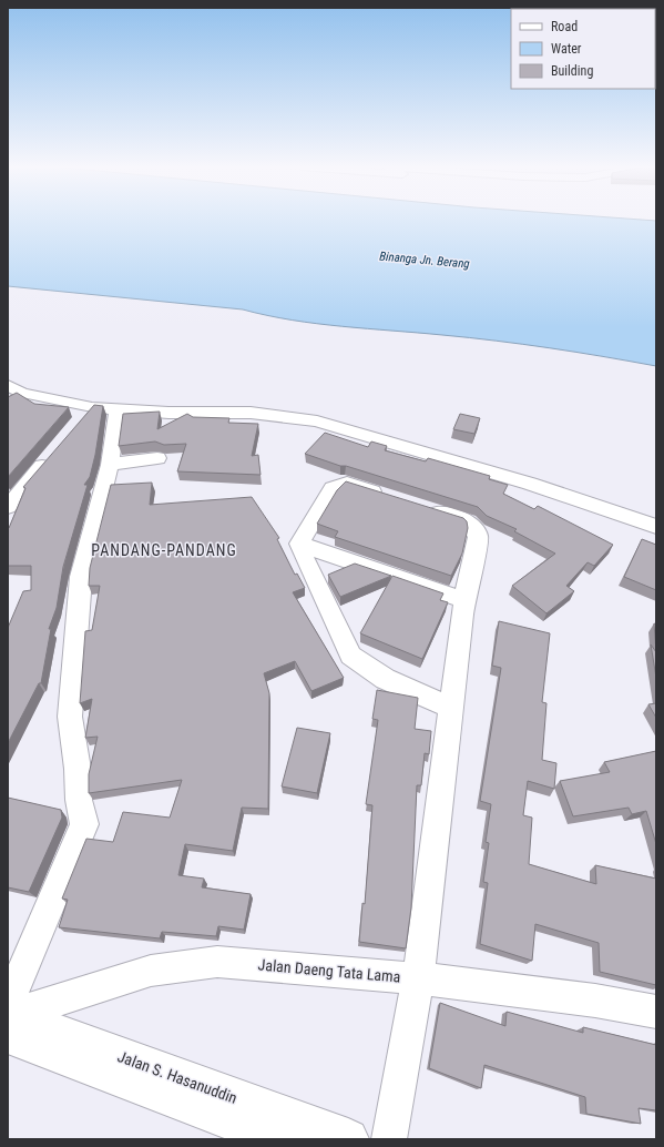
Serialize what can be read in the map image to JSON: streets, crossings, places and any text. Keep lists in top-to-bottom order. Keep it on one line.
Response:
{"streets":{"highway":["Jalan S. Hasanuddin"],"street":["Jalan Daeng Tata Lama"]},"crossings":[["Jalan Daeng Tata Lama","Jalan S. Hasanuddin"]],"districts":["PANDANG-PANDANG"],"water":["Binanga Jn. Berang"],"legend":["Road","Water","Building"]}
